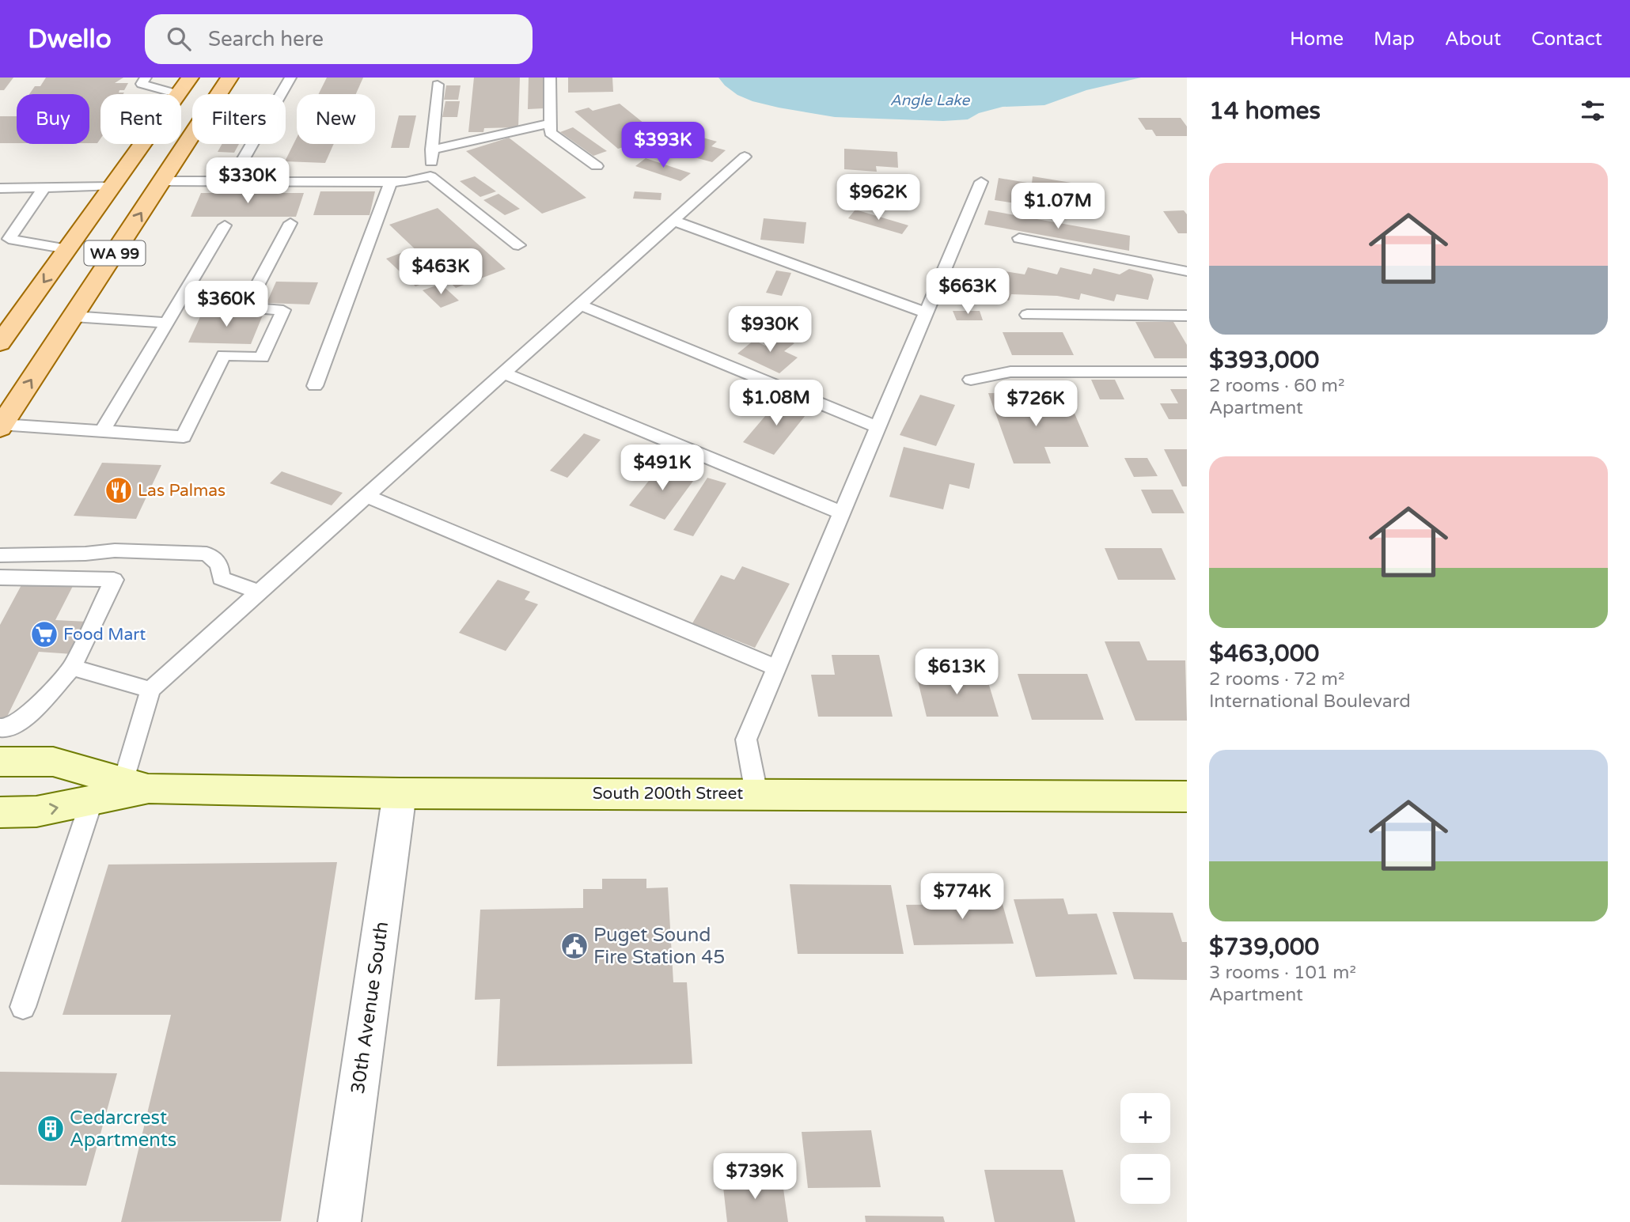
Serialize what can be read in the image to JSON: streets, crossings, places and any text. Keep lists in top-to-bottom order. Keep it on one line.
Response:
{"streets":{"main road":["WA 99","South 200th Street"],"street":["30th Avenue South"]},"crossings":[["South 200th Street","30th Avenue South"]],"water":["Angle Lake"],"places":{"restaurant":["Las Palmas"],"supermarket":["Food Mart"],"public building":["Puget Sound Fire Station 45"],"building":["Cedarcrest Apartments"]},"page":{"header":"Dwello","search":"Search here","nav":["Home","Map","About","Contact"],"heading":"14 homes","chip":["Buy","Rent","Filters","New"],"price":["$393K","$330K","$962K","$1.07M","$463K","$663K","$360K","$930K","$1.08M","$726K","$491K","$613K","$774K","$739K"],"list":[{"name":"$393,000","note":"2 rooms · 60 m² · Apartment"},{"name":"$463,000","note":"2 rooms · 72 m² · International Boulevard"},{"name":"$739,000","note":"3 rooms · 101 m² · Apartment"}],"map_buttons":["+","−"]}}
